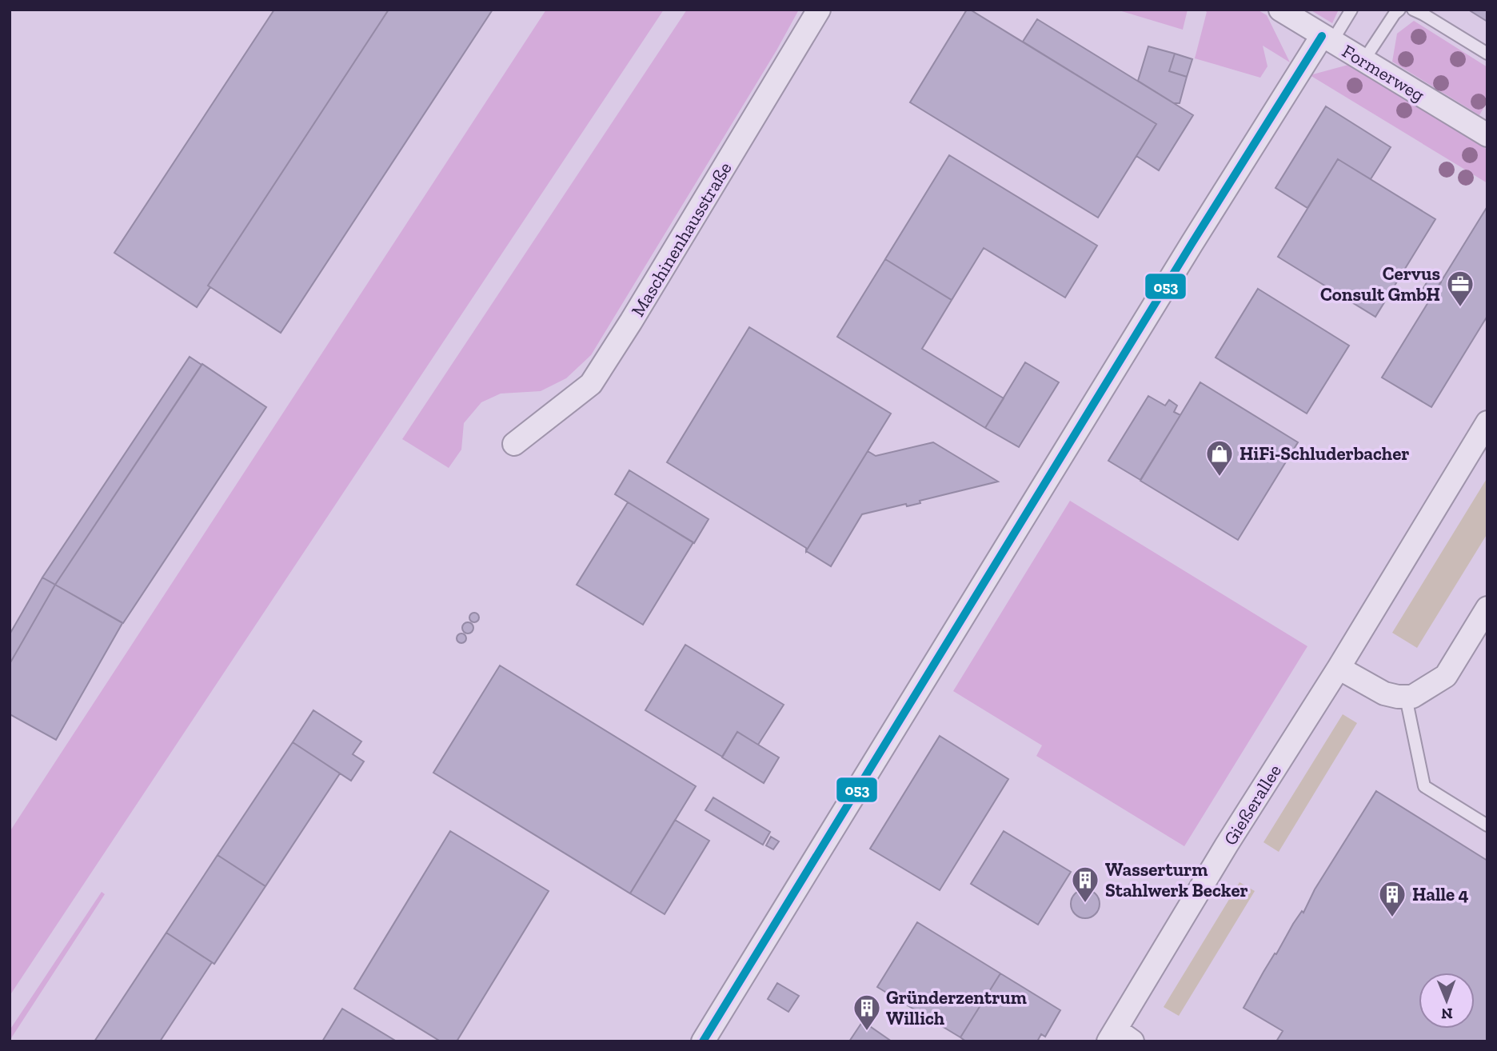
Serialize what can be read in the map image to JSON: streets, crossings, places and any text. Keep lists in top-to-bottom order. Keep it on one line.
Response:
{"streets":{"street":["Formerweg","Maschinenhausstraße","Gießerallee"]},"places":{"office":["Cervus Consult GmbH"],"shop":["HiFi-Schluderbacher"],"building":["Wasserturm Stahlwerk Becker","Halle 4","Gründerzentrum Willich"]},"lines":["transit line 053"],"north":"bottom"}
